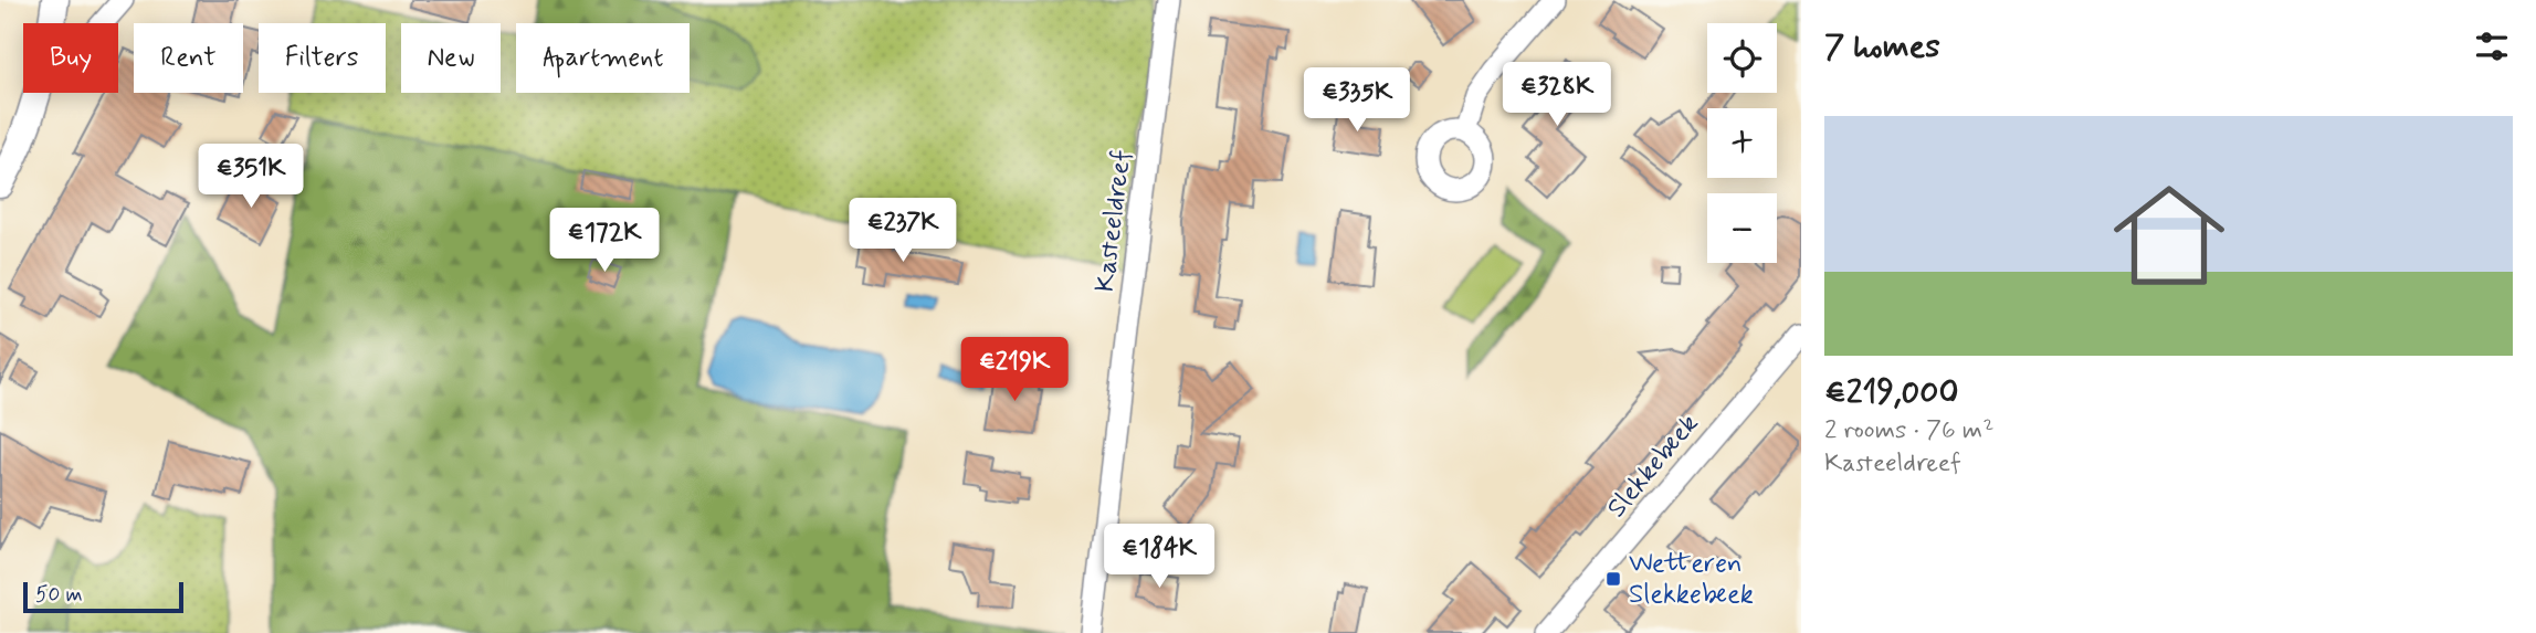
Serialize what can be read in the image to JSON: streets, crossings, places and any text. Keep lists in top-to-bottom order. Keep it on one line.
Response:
{"streets":{"street":["Kasteeldreef","Slekkebeek"]},"places":{"transit":["Wetteren Slekkebeek"]},"scale_bar":"50 m","page":{"heading":"7 homes","map_buttons":["+","−"],"chip":["Buy","Rent","Filters","New","Apartment"],"price":["€328K","€335K","€351K","€237K","€172K","€219K","€184K"],"list":[{"name":"€219,000","note":"2 rooms · 76 m² · Kasteeldreef"}],"scale":"50 m"}}
